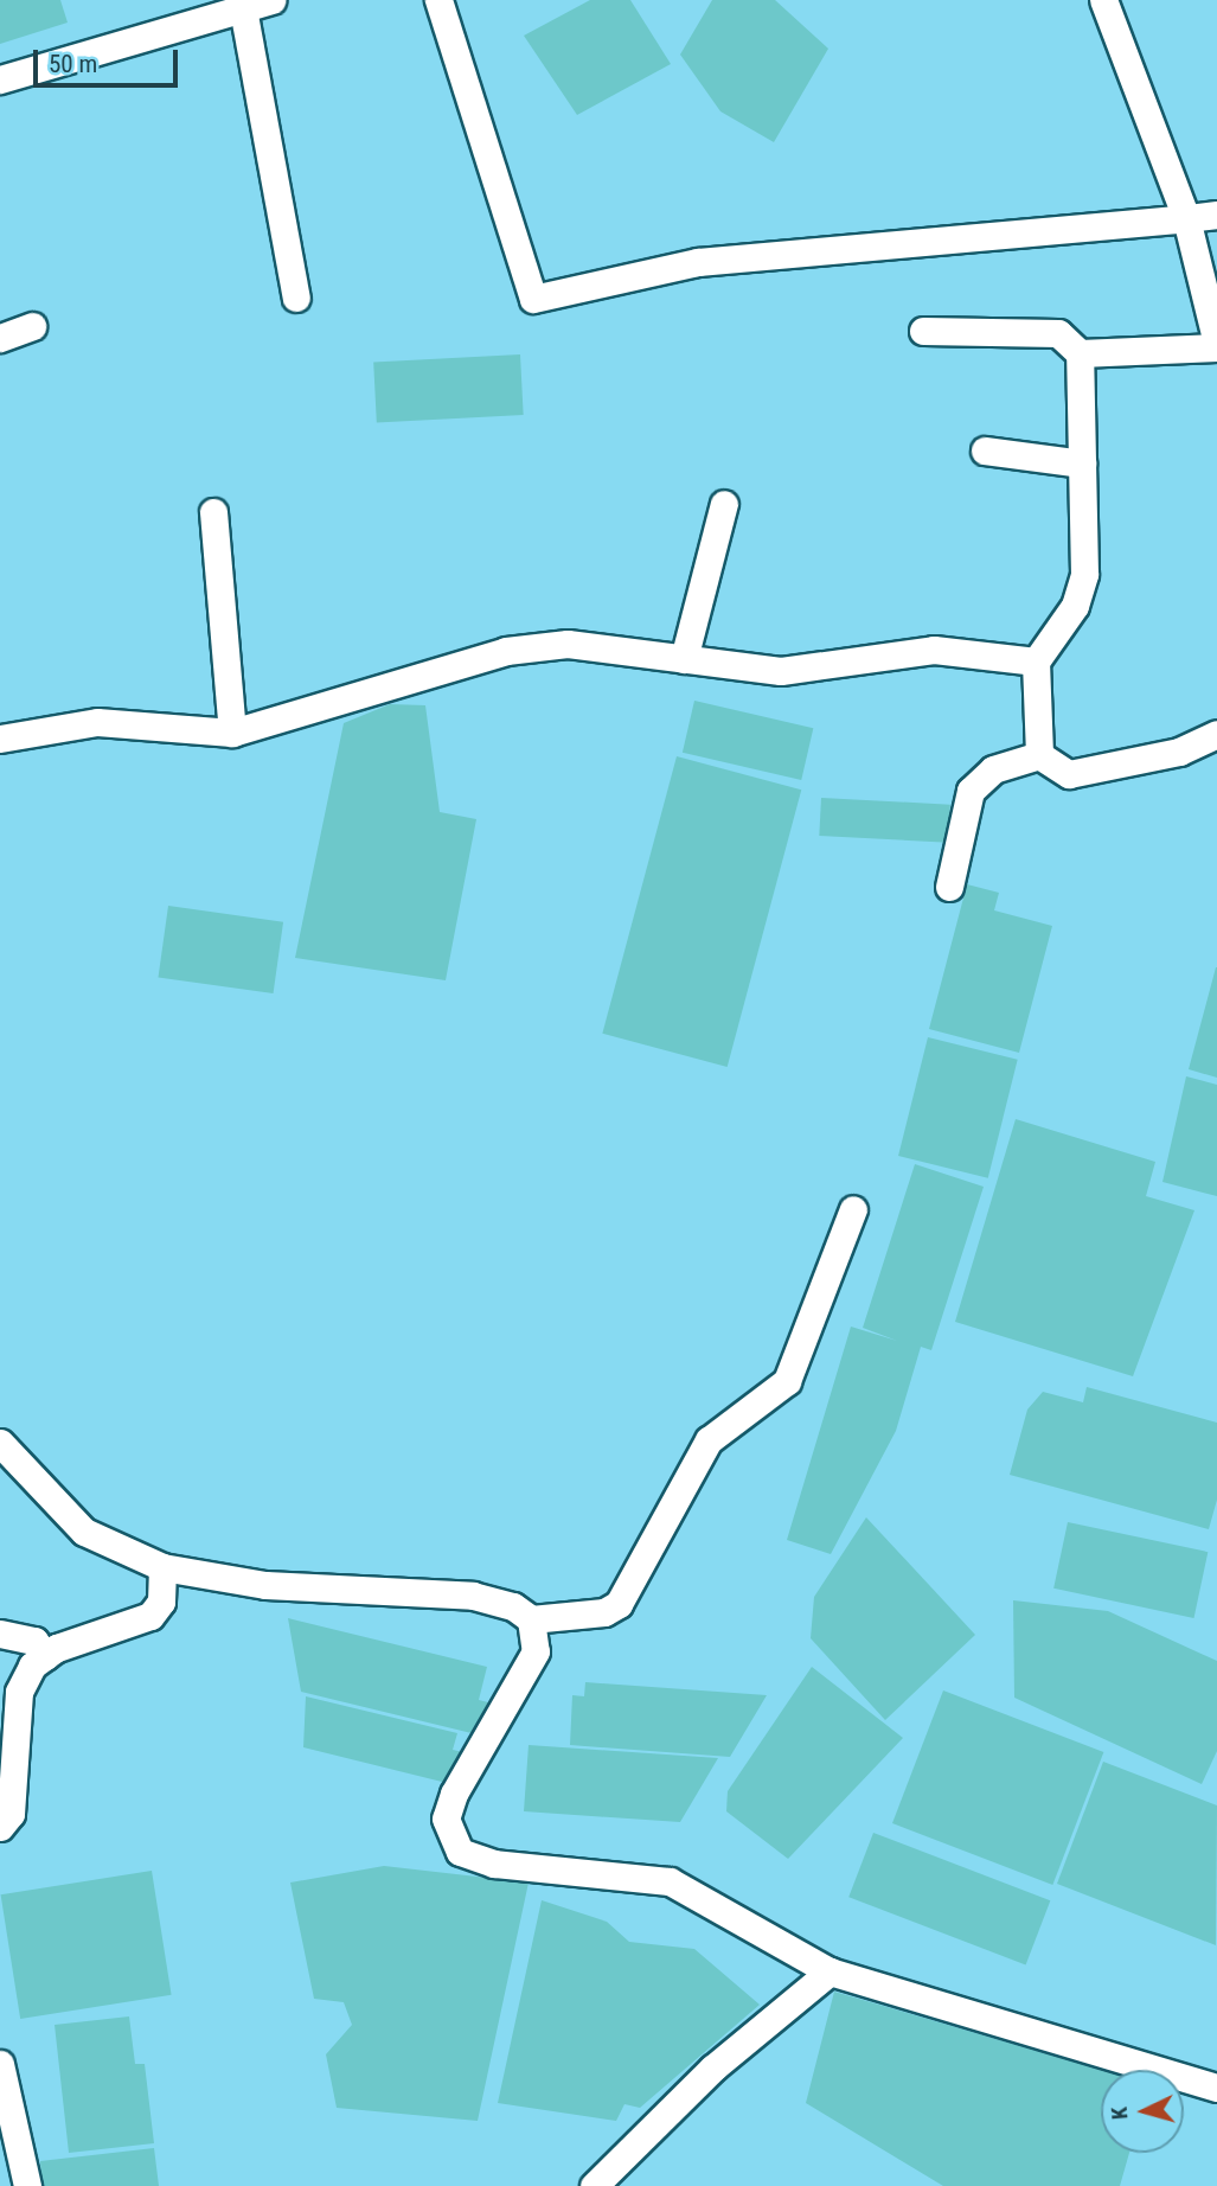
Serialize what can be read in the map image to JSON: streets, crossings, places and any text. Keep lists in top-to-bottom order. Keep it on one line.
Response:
{"scale_bar":"50 m","north":"left"}
